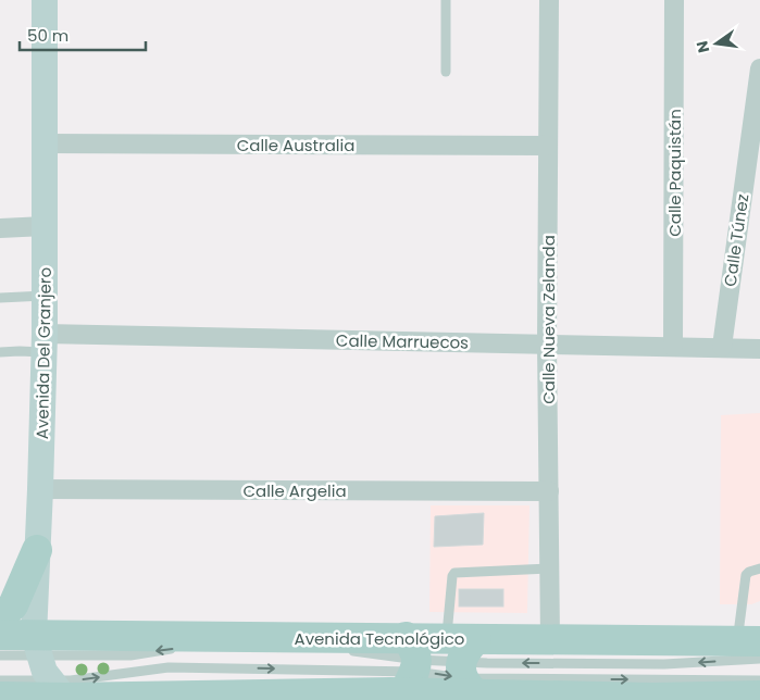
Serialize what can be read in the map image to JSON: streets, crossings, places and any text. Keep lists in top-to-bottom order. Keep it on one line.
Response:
{"streets":{"main road":["Avenida Del Granjero","Avenida Tecnológico"],"street":["Calle Australia","Calle Paquistán","Calle Túnez","Calle Nueva Zelanda","Calle Marruecos","Calle Argelia"]},"crossings":[["Calle Australia","Calle Nueva Zelanda"],["Calle Australia","Avenida Del Granjero"],["Calle Paquistán","Calle Marruecos"],["Calle Túnez","Calle Marruecos"],["Calle Nueva Zelanda","Calle Marruecos"],["Calle Nueva Zelanda","Calle Argelia"],["Calle Nueva Zelanda","Avenida Tecnológico"],["Calle Marruecos","Avenida Del Granjero"],["Avenida Del Granjero","Calle Argelia"],["Avenida Del Granjero","Avenida Tecnológico"]],"scale_bar":"50 m","north":"left"}
